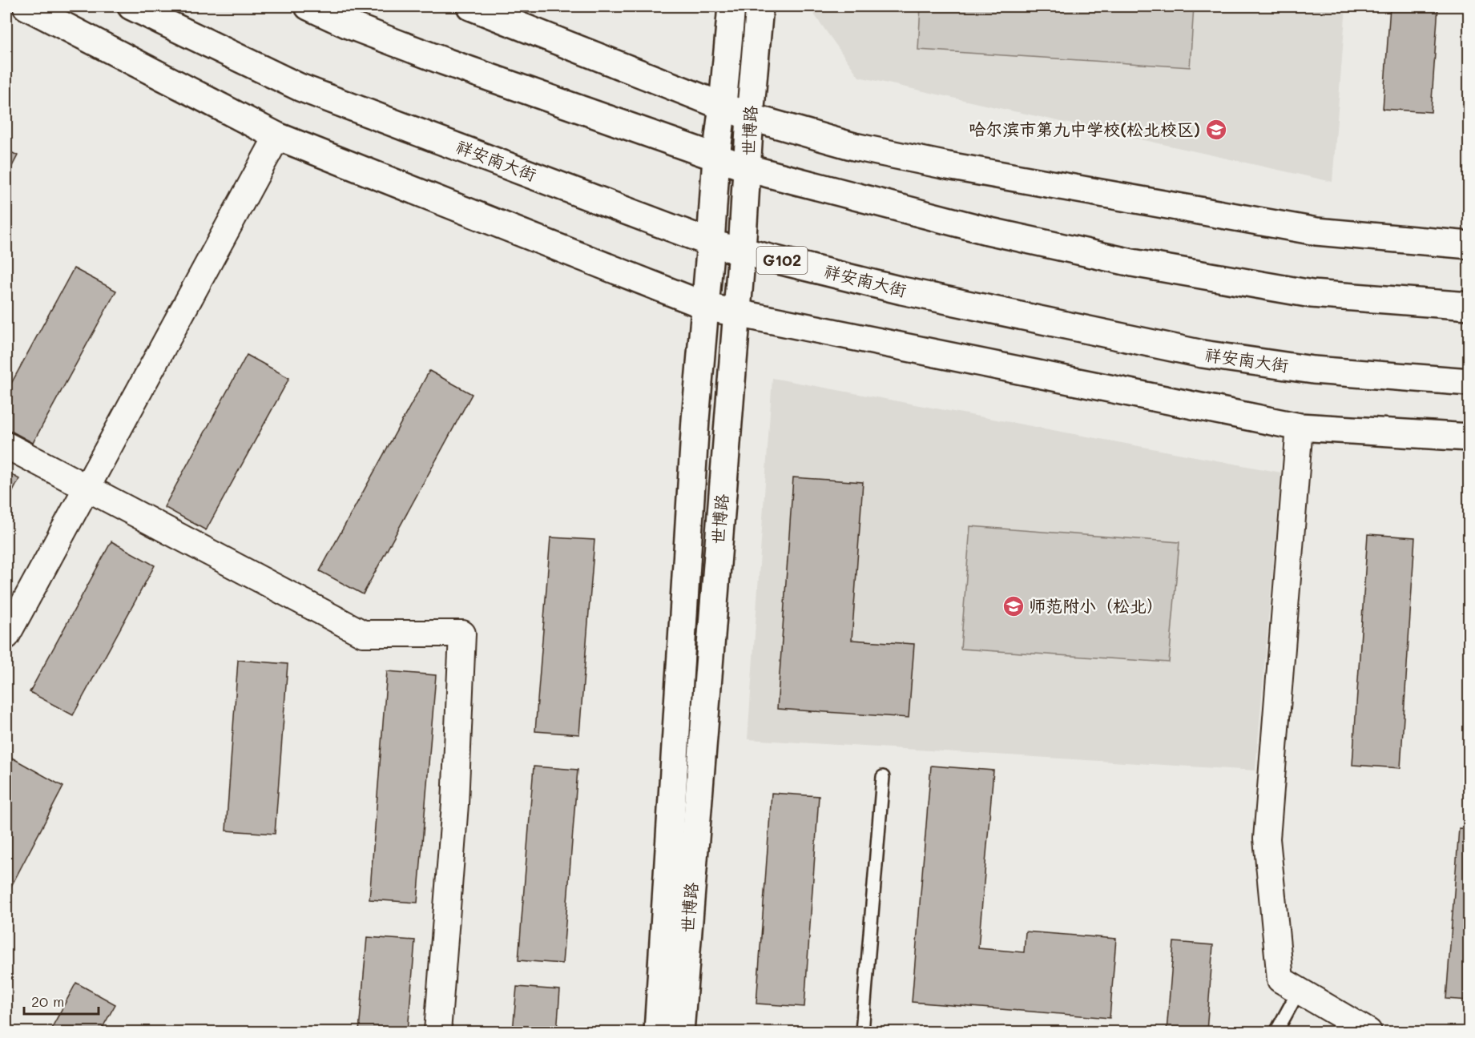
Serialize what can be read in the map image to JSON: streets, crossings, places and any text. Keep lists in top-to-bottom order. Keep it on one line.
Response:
{"streets":{"main road":["世博路","祥安南大街","G102"]},"crossings":[["世博路","祥安南大街"]],"places":{"school or university":["哈尔滨市第九中学校(松北校区)","师范附小（松北）"]},"scale_bar":"20 m"}
